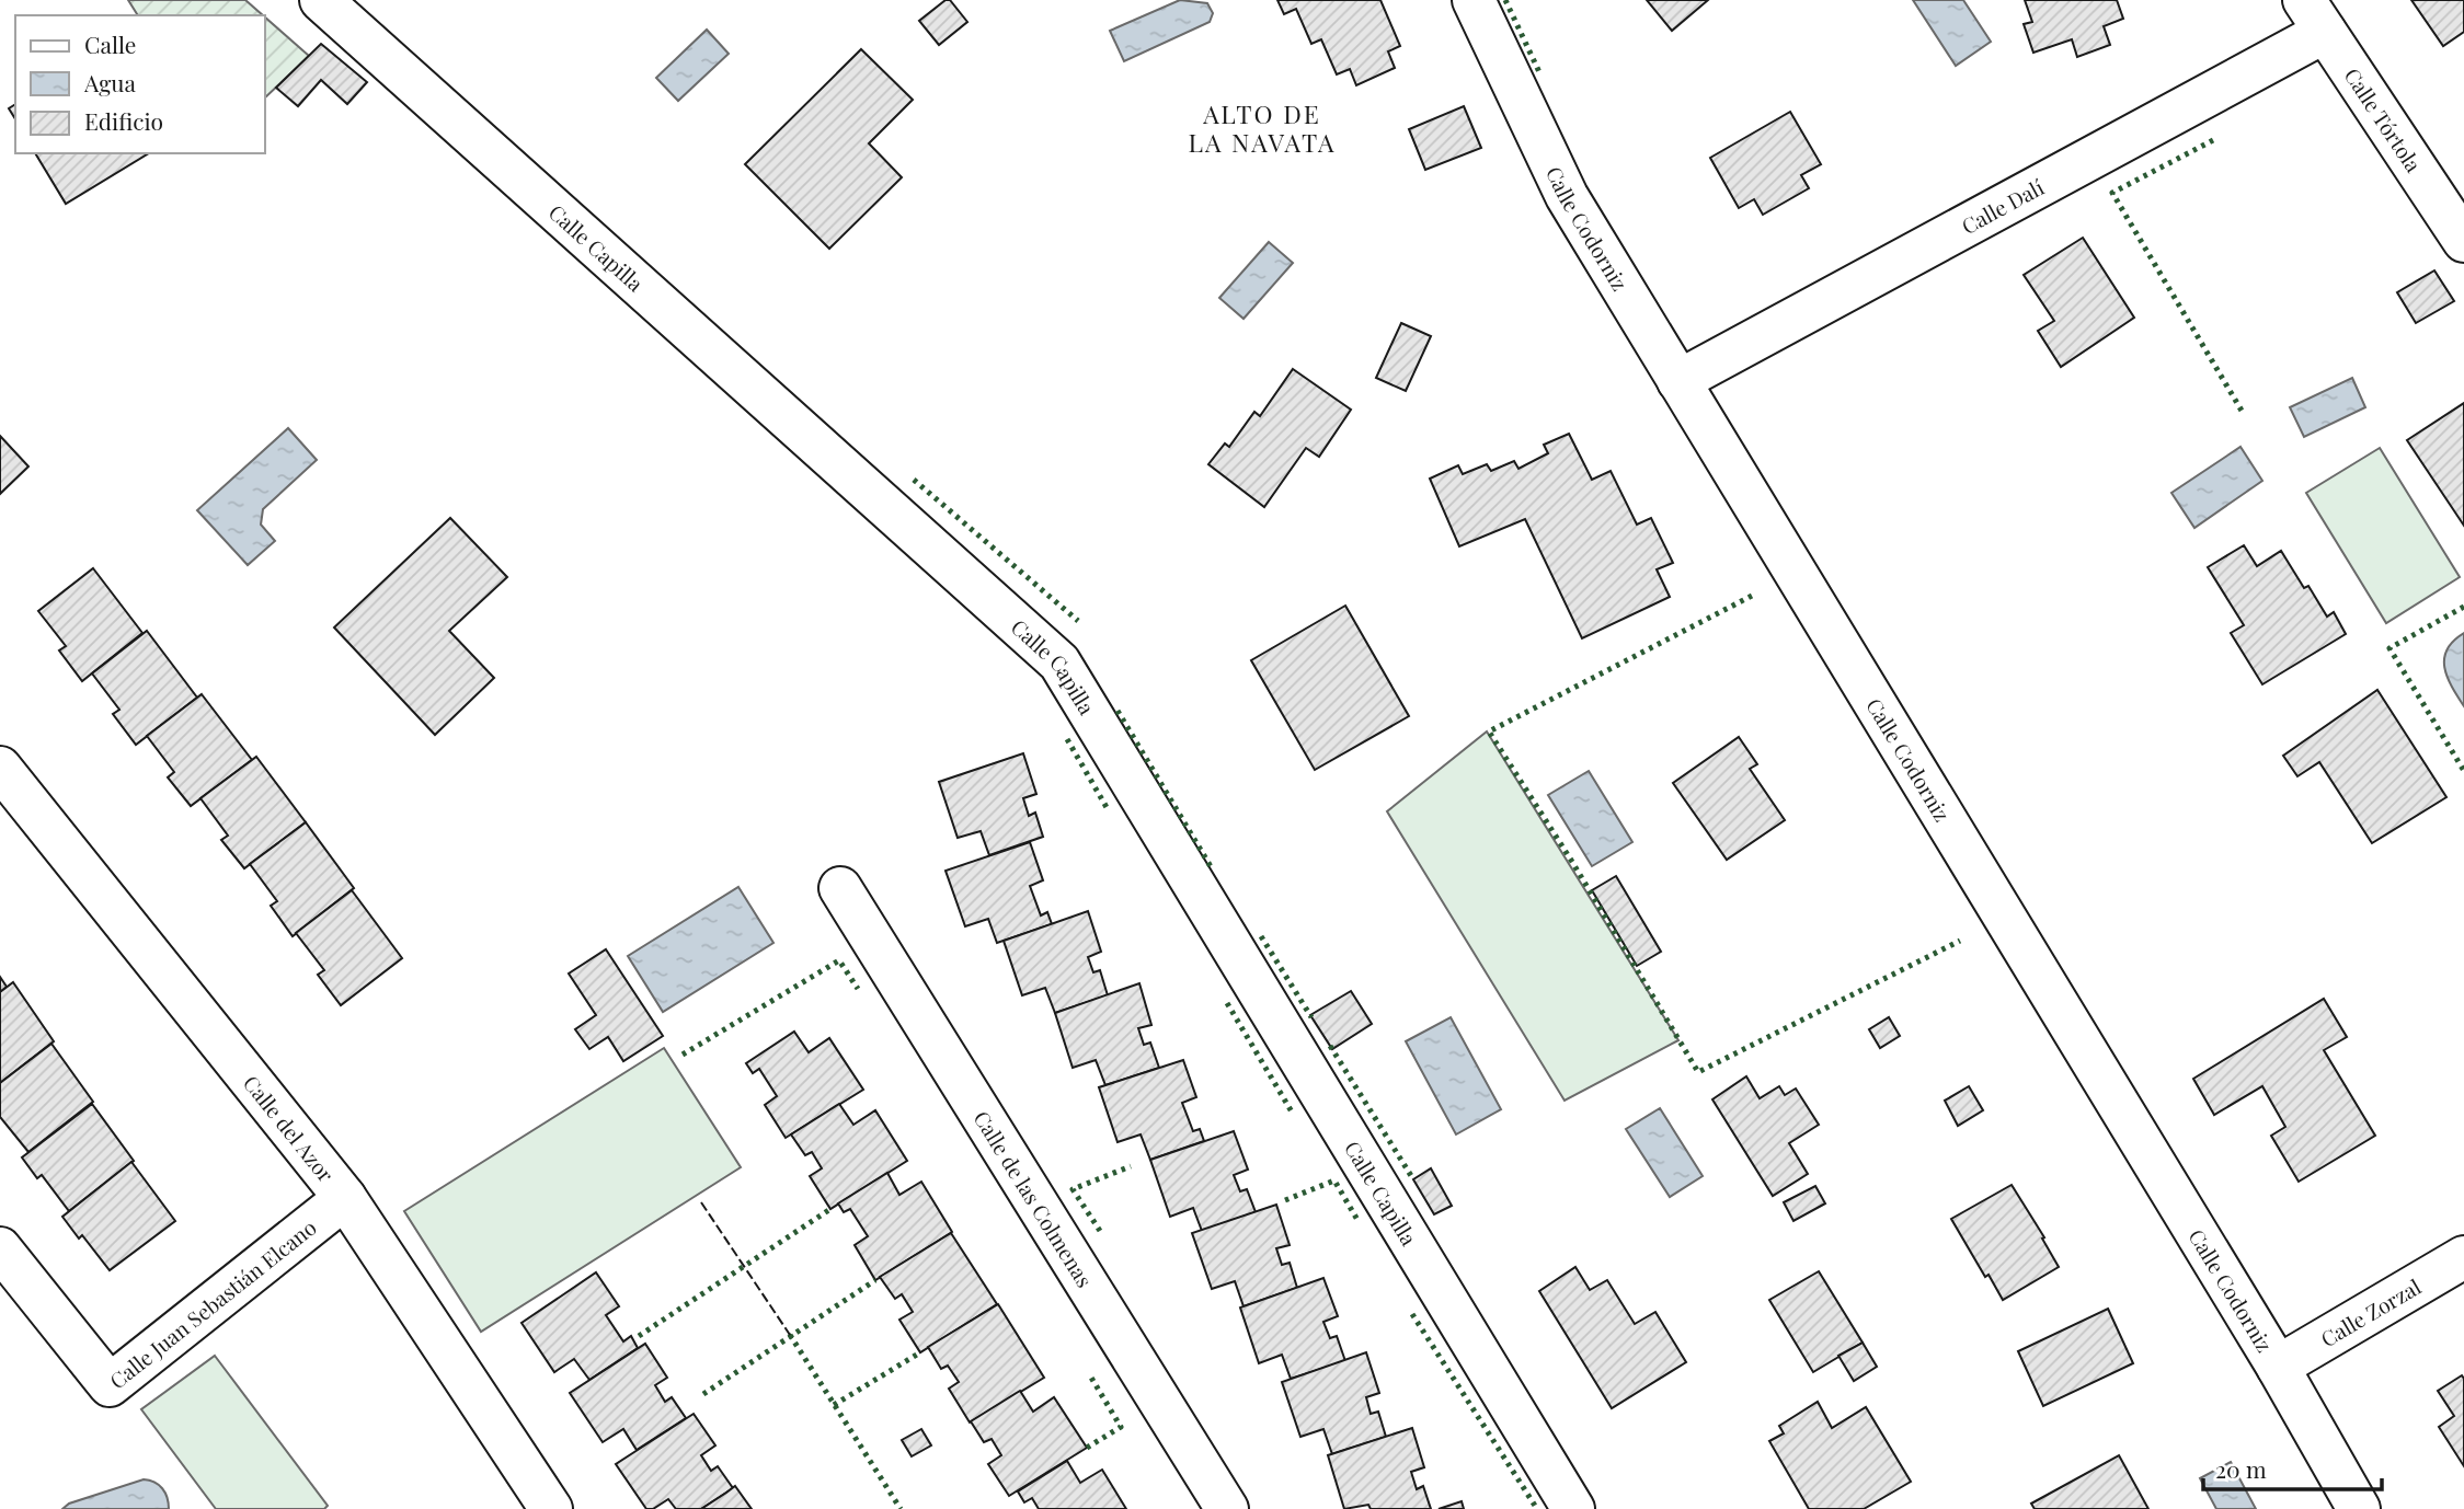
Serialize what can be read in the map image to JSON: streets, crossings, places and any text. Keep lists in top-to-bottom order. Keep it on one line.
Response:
{"streets":{"street":["Calle Tórtola","Calle Dalí","Calle Codorniz","Calle Capilla","Calle del Azor","Calle de las Colmenas","Calle Juan Sebastián Elcano","Calle Zorzal"]},"crossings":[["Calle Tórtola","Calle Dalí"],["Calle Dalí","Calle Codorniz"],["Calle Codorniz","Calle Zorzal"],["Calle del Azor","Calle Juan Sebastián Elcano"]],"districts":["ALTO DE LA NAVATA"],"legend":["Calle","Agua","Edificio"],"scale_bar":"20 m"}
